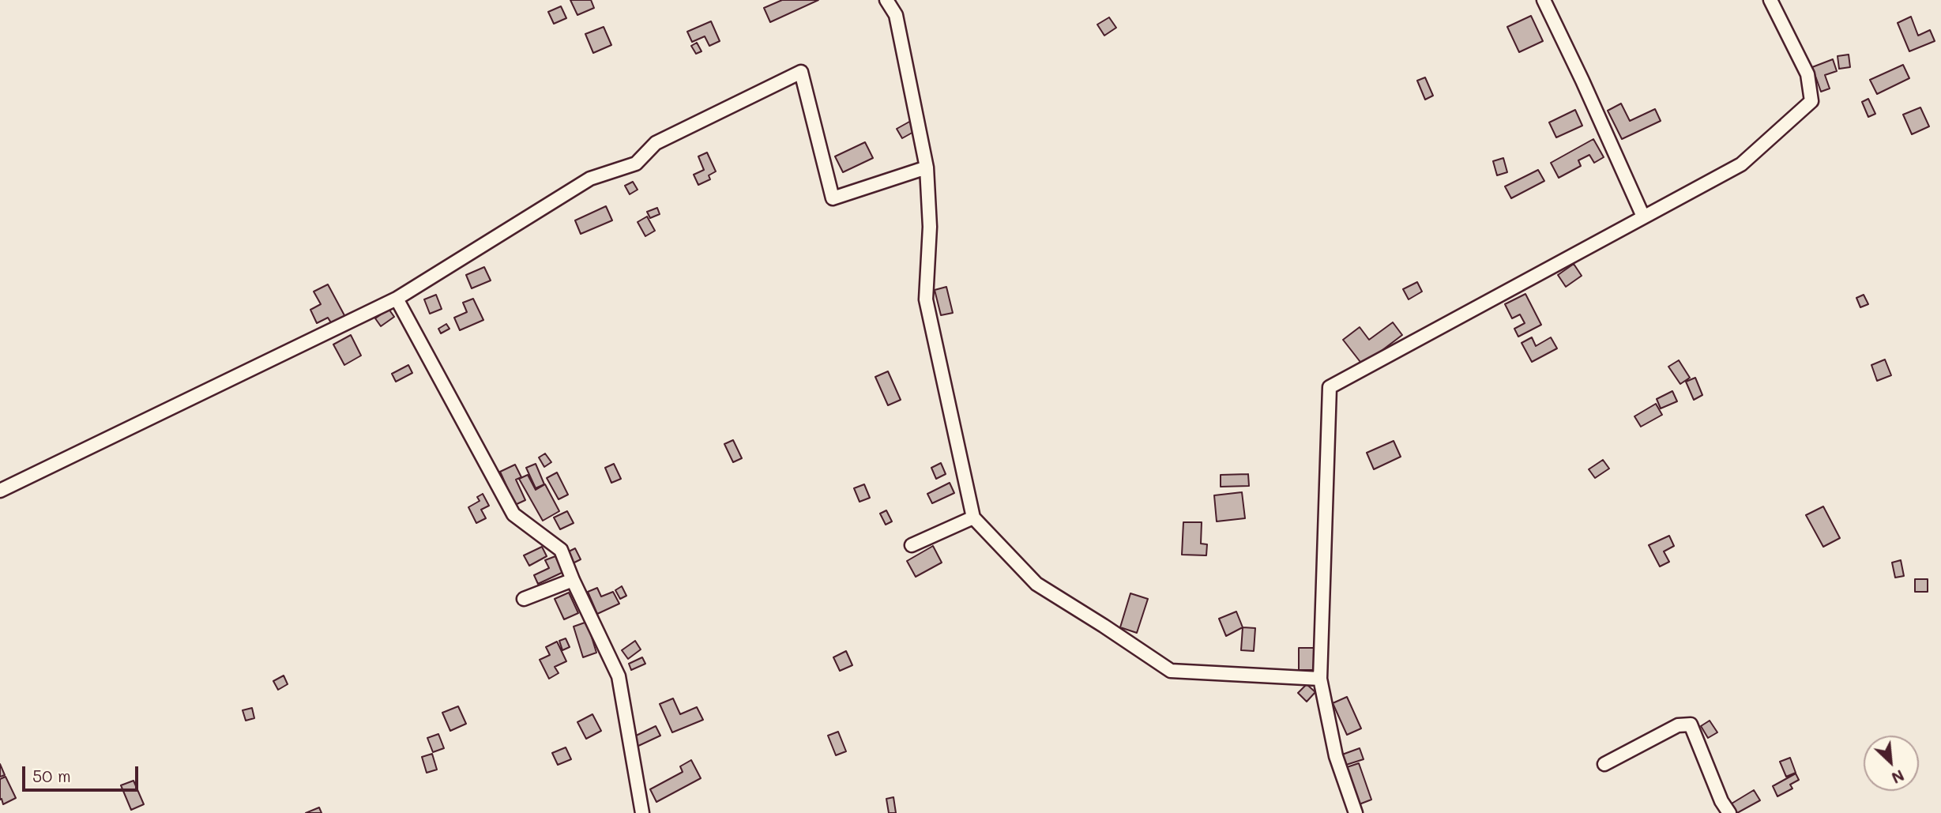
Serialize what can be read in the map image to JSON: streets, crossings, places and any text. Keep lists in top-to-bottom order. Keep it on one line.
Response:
{"scale_bar":"50 m","north":"bottom right"}
